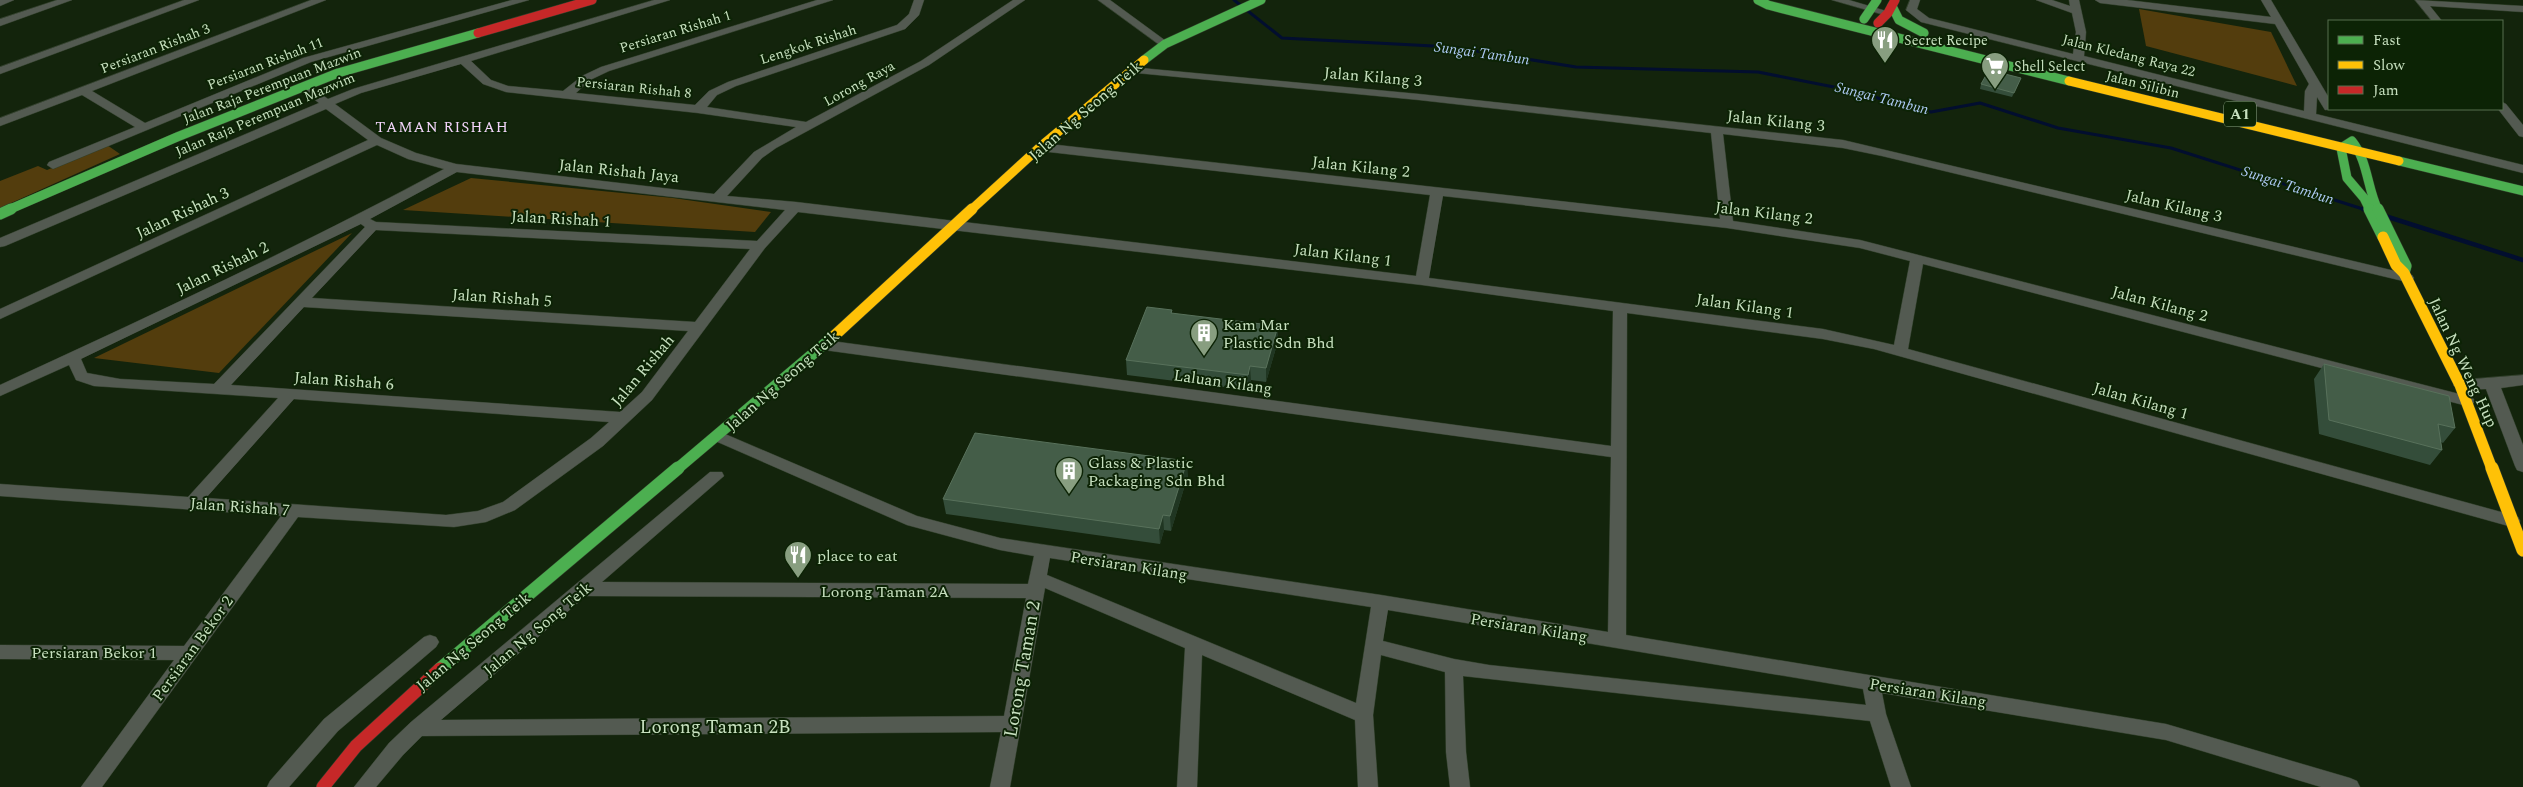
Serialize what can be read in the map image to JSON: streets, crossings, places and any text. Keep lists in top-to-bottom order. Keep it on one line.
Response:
{"streets":{"main road":["Jalan Silibin","Jalan Raja Perempuan Mazwin","Jalan Ng Seong Teik","A1","Jalan Ng Weng Hup"],"street":["Persiaran Rishah 1","Lengkok Rishah","Persiaran Rishah 3","Jalan Kledang Raya 22","Persiaran Rishah 11","Jalan Kilang 3","Lorong Raya","Persiaran Rishah 8","Jalan Raja Perempuan Mazwim","Jalan Kilang 2","Jalan Rishah Jaya","Jalan Rishah 3","Jalan Rishah 1","Jalan Kilang 1","Jalan Rishah 2","Jalan Rishah 5","Jalan Rishah","Jalan Rishah 6","Laluan Kilang","Jalan Rishah 7","Persiaran Kilang","Lorong Taman 2A","Jalan Ng Song Teik","Persiaran Bekor 2","Persiaran Bekor 1","Lorong Taman 2","Lorong Taman 2B"]},"crossings":[["Persiaran Rishah 1","Persiaran Rishah 8"],["Lengkok Rishah","Persiaran Rishah 8"],["Jalan Kilang 3","Jalan Ng Seong Teik"],["Jalan Kilang 3","Jalan Ng Weng Hup"],["Lorong Raya","Persiaran Rishah 8"],["Lorong Raya","Jalan Rishah Jaya"],["Jalan Silibin","Jalan Ng Weng Hup"],["Jalan Raja Perempuan Mazwin","Jalan Rishah Jaya"],["Persiaran Rishah 8","Jalan Raja Perempuan Mazwim"],["Jalan Ng Seong Teik","Jalan Kilang 2"],["Jalan Ng Seong Teik","Jalan Rishah Jaya"],["Jalan Ng Seong Teik","Jalan Kilang 1"],["Jalan Ng Seong Teik","Laluan Kilang"],["Jalan Ng Seong Teik","Persiaran Kilang"],["Jalan Raja Perempuan Mazwim","Jalan Rishah Jaya"],["Jalan Kilang 2","Jalan Ng Weng Hup"],["Jalan Rishah Jaya","Jalan Rishah 3"],["Jalan Rishah Jaya","Jalan Kilang 1"],["Jalan Rishah Jaya","Jalan Rishah 2"],["Jalan Rishah Jaya","Jalan Rishah"],["Jalan Rishah 1","Jalan Rishah 2"],["Jalan Rishah 1","Jalan Rishah"],["Jalan Kilang 1","Jalan Ng Weng Hup"],["Jalan Rishah 2","Jalan Rishah 6"],["Jalan Rishah 5","Jalan Rishah"],["Jalan Rishah","Jalan Rishah 6"],["Jalan Rishah","Jalan Rishah 7"],["Jalan Rishah 7","Persiaran Bekor 2"],["Persiaran Kilang","Lorong Taman 2"],["Lorong Taman 2A","Jalan Ng Song Teik"],["Lorong Taman 2A","Lorong Taman 2"],["Jalan Ng Song Teik","Lorong Taman 2B"],["Persiaran Bekor 2","Persiaran Bekor 1"],["Lorong Taman 2","Lorong Taman 2B"]],"districts":["TAMAN RISHAH"],"water":["Sungai Tambun"],"places":{"restaurant":["Secret Recipe","place to eat"],"supermarket":["Shell Select"],"building":["Kam Mar Plastic Sdn Bhd","Glass & Plastic Packaging Sdn Bhd"]},"legend":["Fast","Slow","Jam"]}
